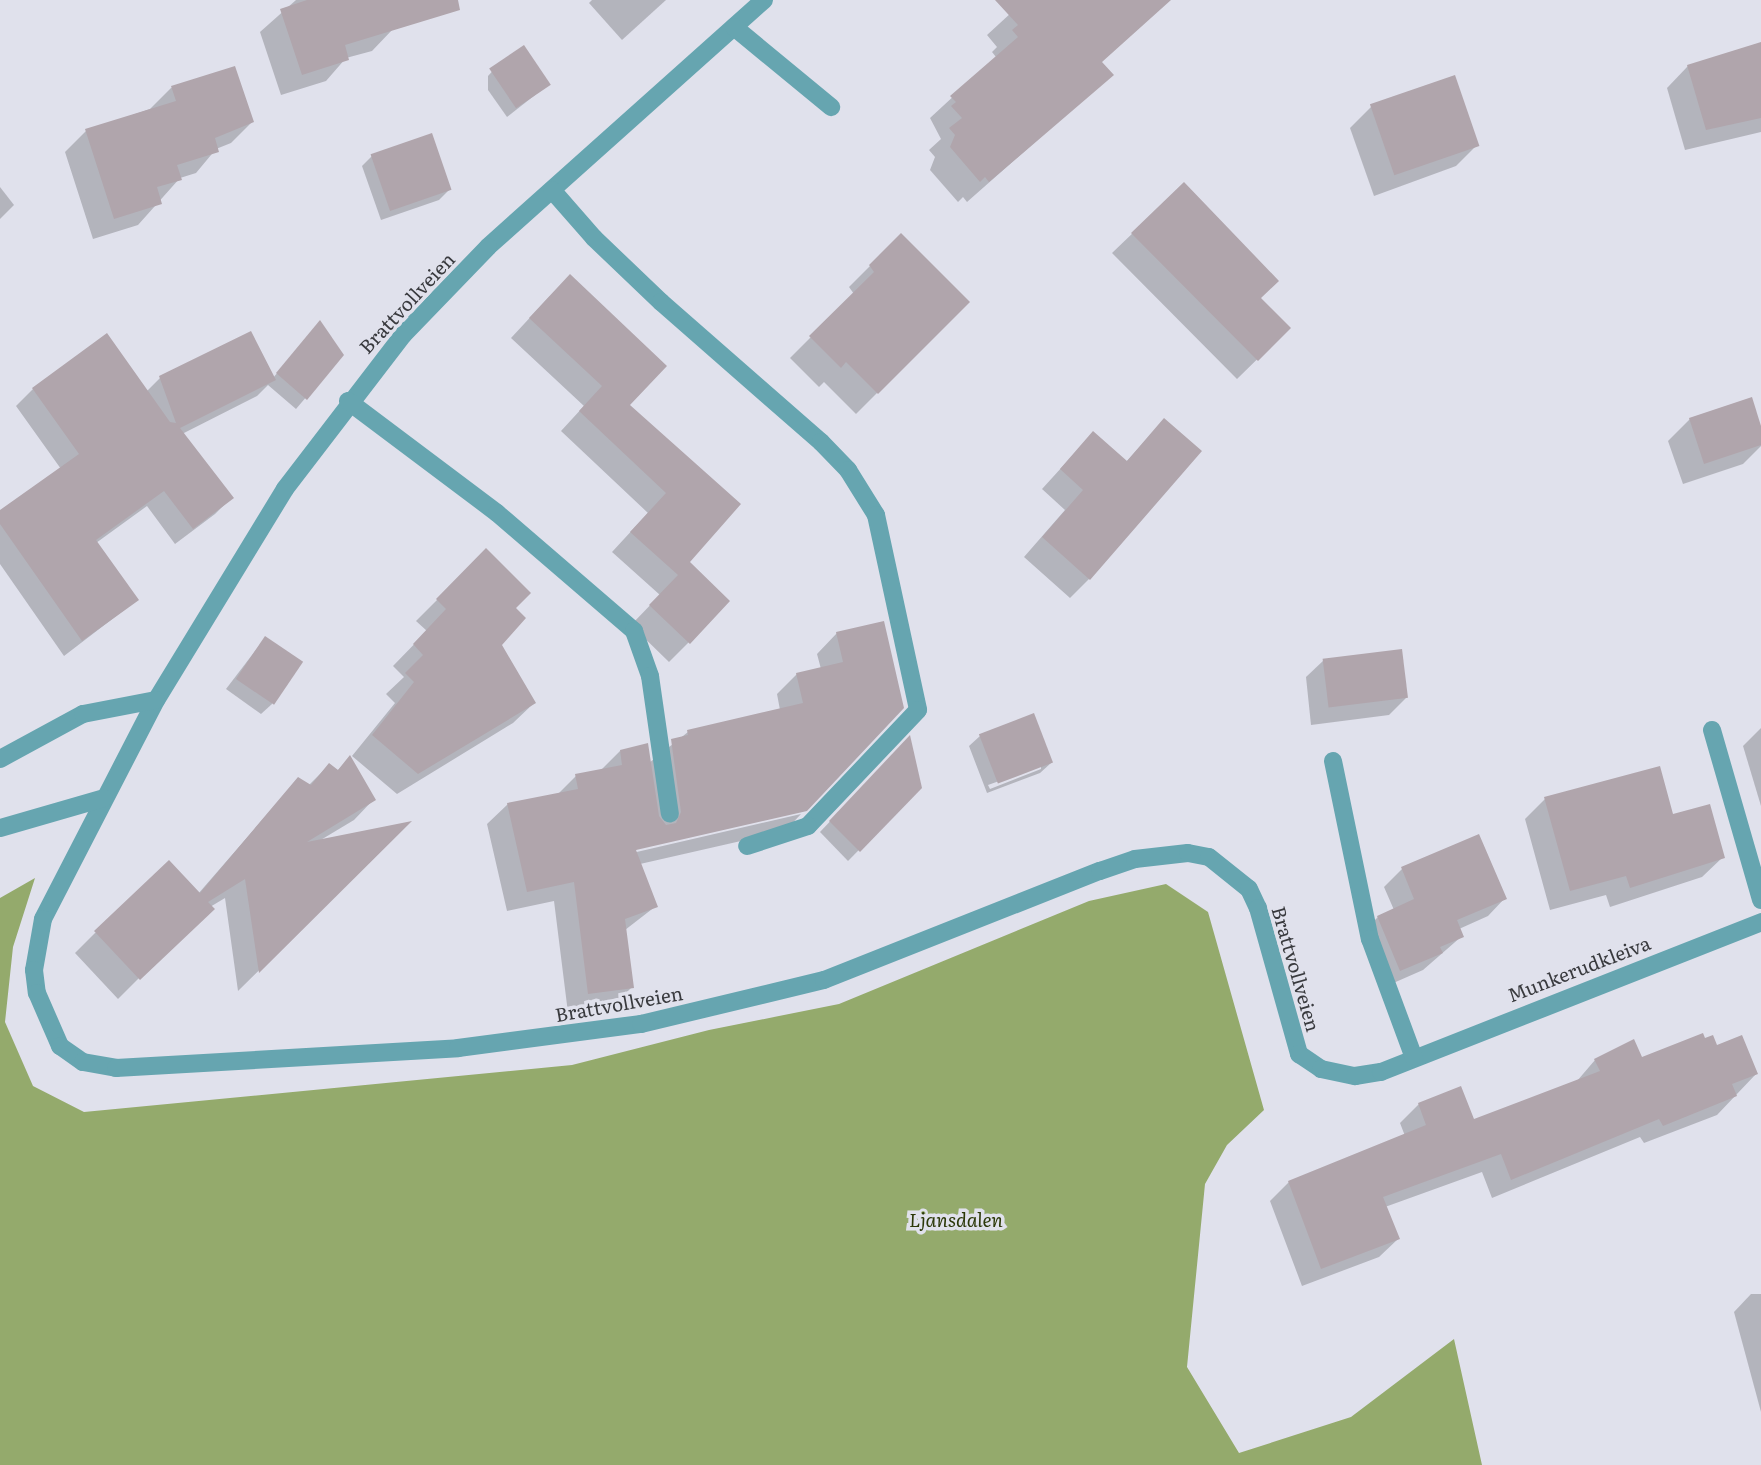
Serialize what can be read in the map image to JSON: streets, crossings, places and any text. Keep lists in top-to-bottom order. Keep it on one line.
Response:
{"streets":{"street":["Brattvollveien","Munkerudkleiva"]},"crossings":[["Brattvollveien","Munkerudkleiva"]],"parks":["Ljansdalen"]}
